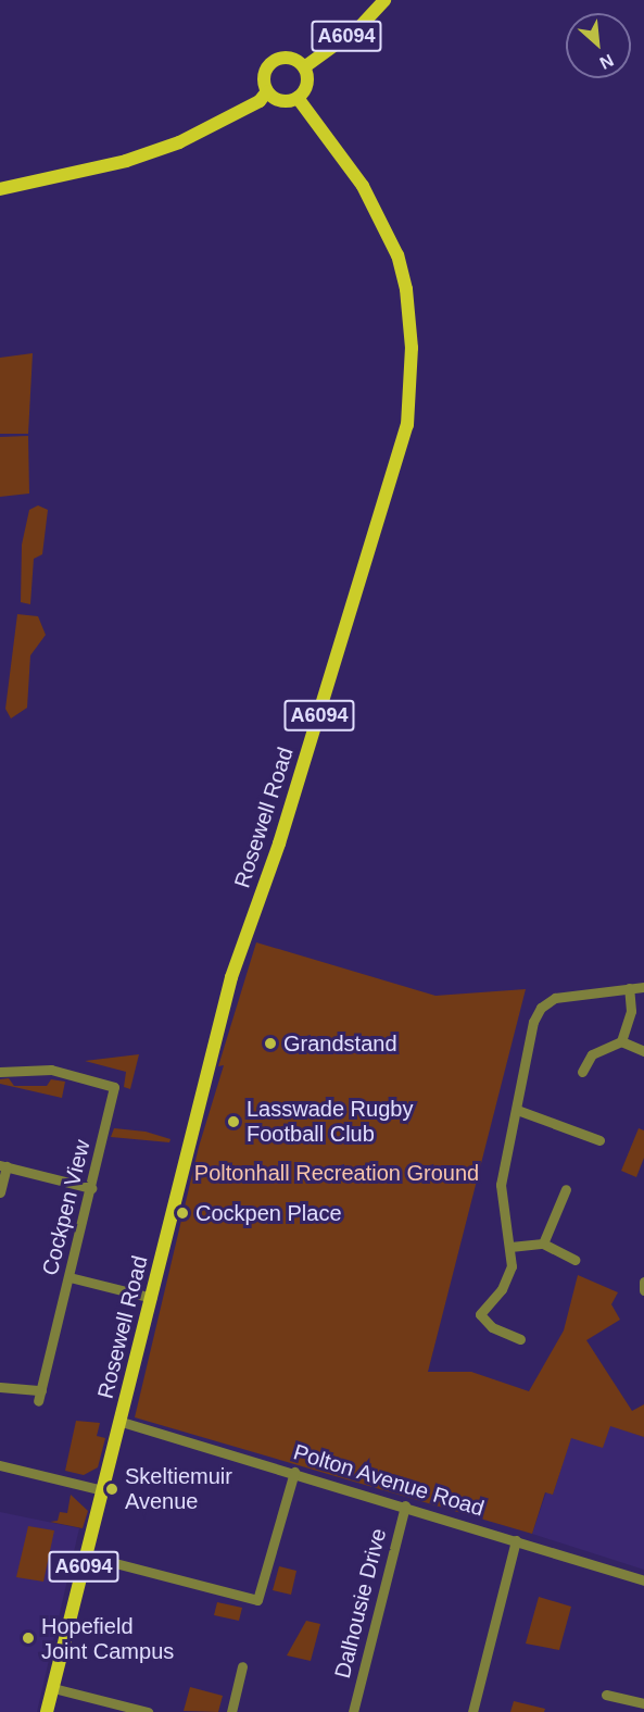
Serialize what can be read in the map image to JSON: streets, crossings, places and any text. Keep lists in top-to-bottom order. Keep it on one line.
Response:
{"streets":{"main road":["A6094","Rosewell Road"],"street":["Cockpen View","Polton Avenue Road","Dalhousie Drive"]},"crossings":[["A6094","Rosewell Road"],["A6094","Polton Avenue Road"],["Rosewell Road","Polton Avenue Road"],["Polton Avenue Road","Dalhousie Drive"]],"parks":["Poltonhall Recreation Ground"],"places":["Grandstand","Lasswade Rugby Football Club","Cockpen Place","Skeltiemuir Avenue","Hopefield Joint Campus"],"north":"bottom right"}
